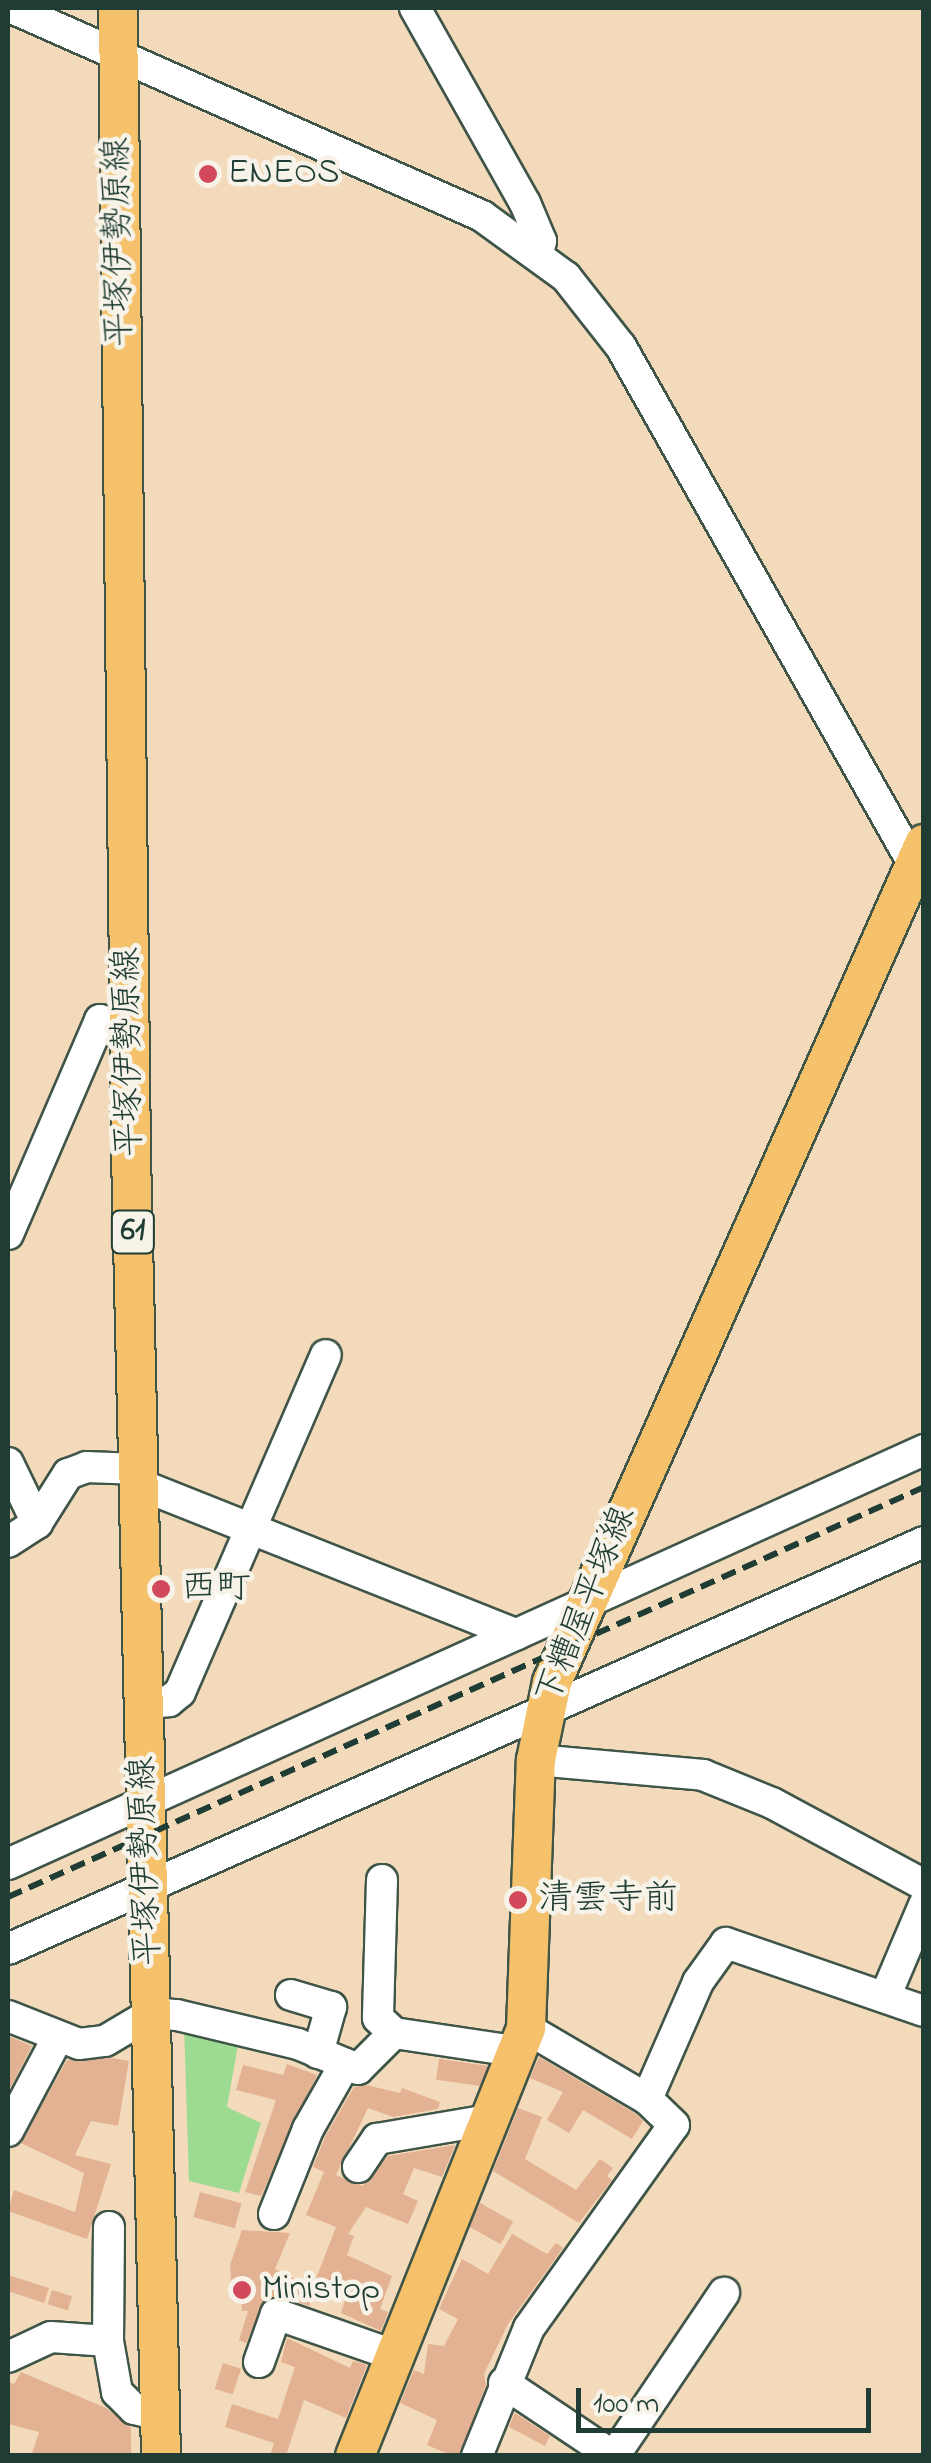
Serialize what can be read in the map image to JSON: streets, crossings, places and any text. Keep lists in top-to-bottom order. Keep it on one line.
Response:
{"streets":{"main road":["平塚伊勢原線","61","下糟屋平塚線"]},"places":["ENEOS","西町","清雲寺前","Ministop"],"scale_bar":"100 m"}
